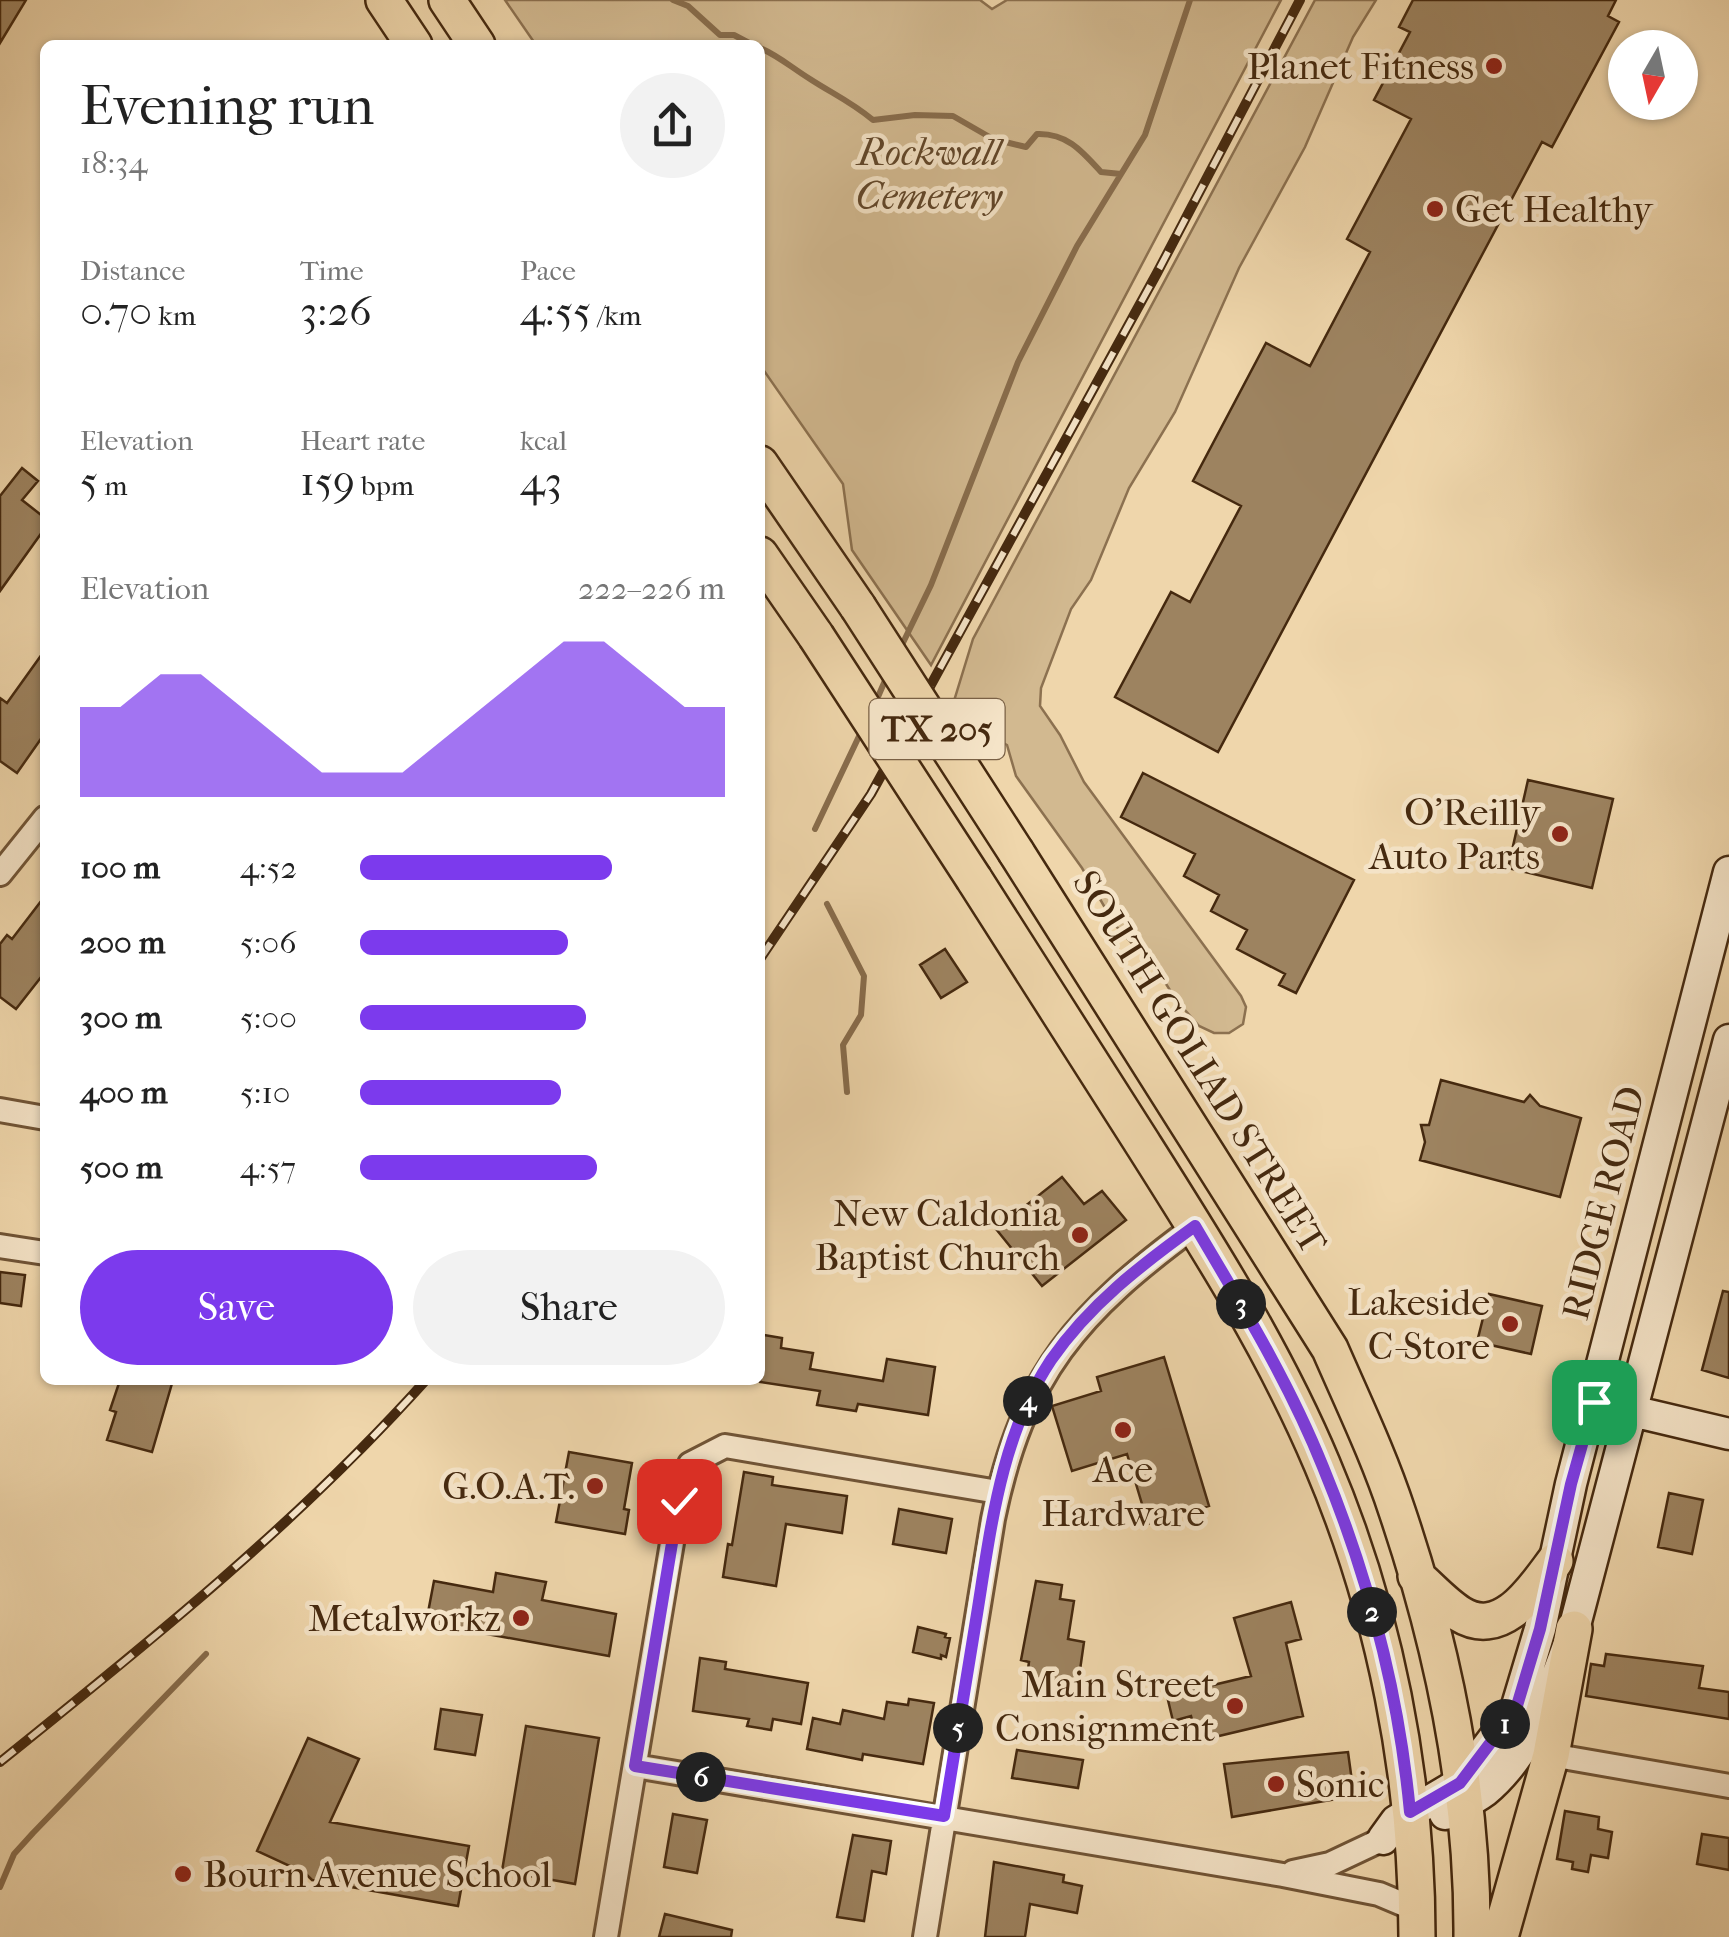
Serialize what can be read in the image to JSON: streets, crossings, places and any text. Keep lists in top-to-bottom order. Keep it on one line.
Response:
{"streets":{"main road":["TX 205","SOUTH GOLIAD STREET","RIDGE ROAD"]},"crossings":[["TX 205","RIDGE ROAD"],["SOUTH GOLIAD STREET","RIDGE ROAD"]],"parks":["Rockwall Cemetery"],"places":["Planet Fitness","Get Healthy","O'Reilly Auto Parts","New Caldonia Baptist Church","Lakeside C-Store","Ace Hardware","G.O.A.T.","Metalworkz","Main Street Consignment","Sonic","Bourn Avenue School"],"north":"bottom","page":{"heading":["Evening run","18:34"],"stats":[["Distance","0.70 km"],["Time","3:26"],["Pace","4:55 /km"],["Elevation","5 m"],["Heart rate","159 bpm"],["kcal","43"]],"chart":["Elevation","222–226 m"],"list":[{"name":"100 m","note":"4:52"},{"name":"200 m","note":"5:06"},{"name":"300 m","note":"5:00"},{"name":"400 m","note":"5:10"},{"name":"500 m","note":"4:57"}],"buttons":["Save","Share"],"pins":["3","4","2","1","5","6"]}}
